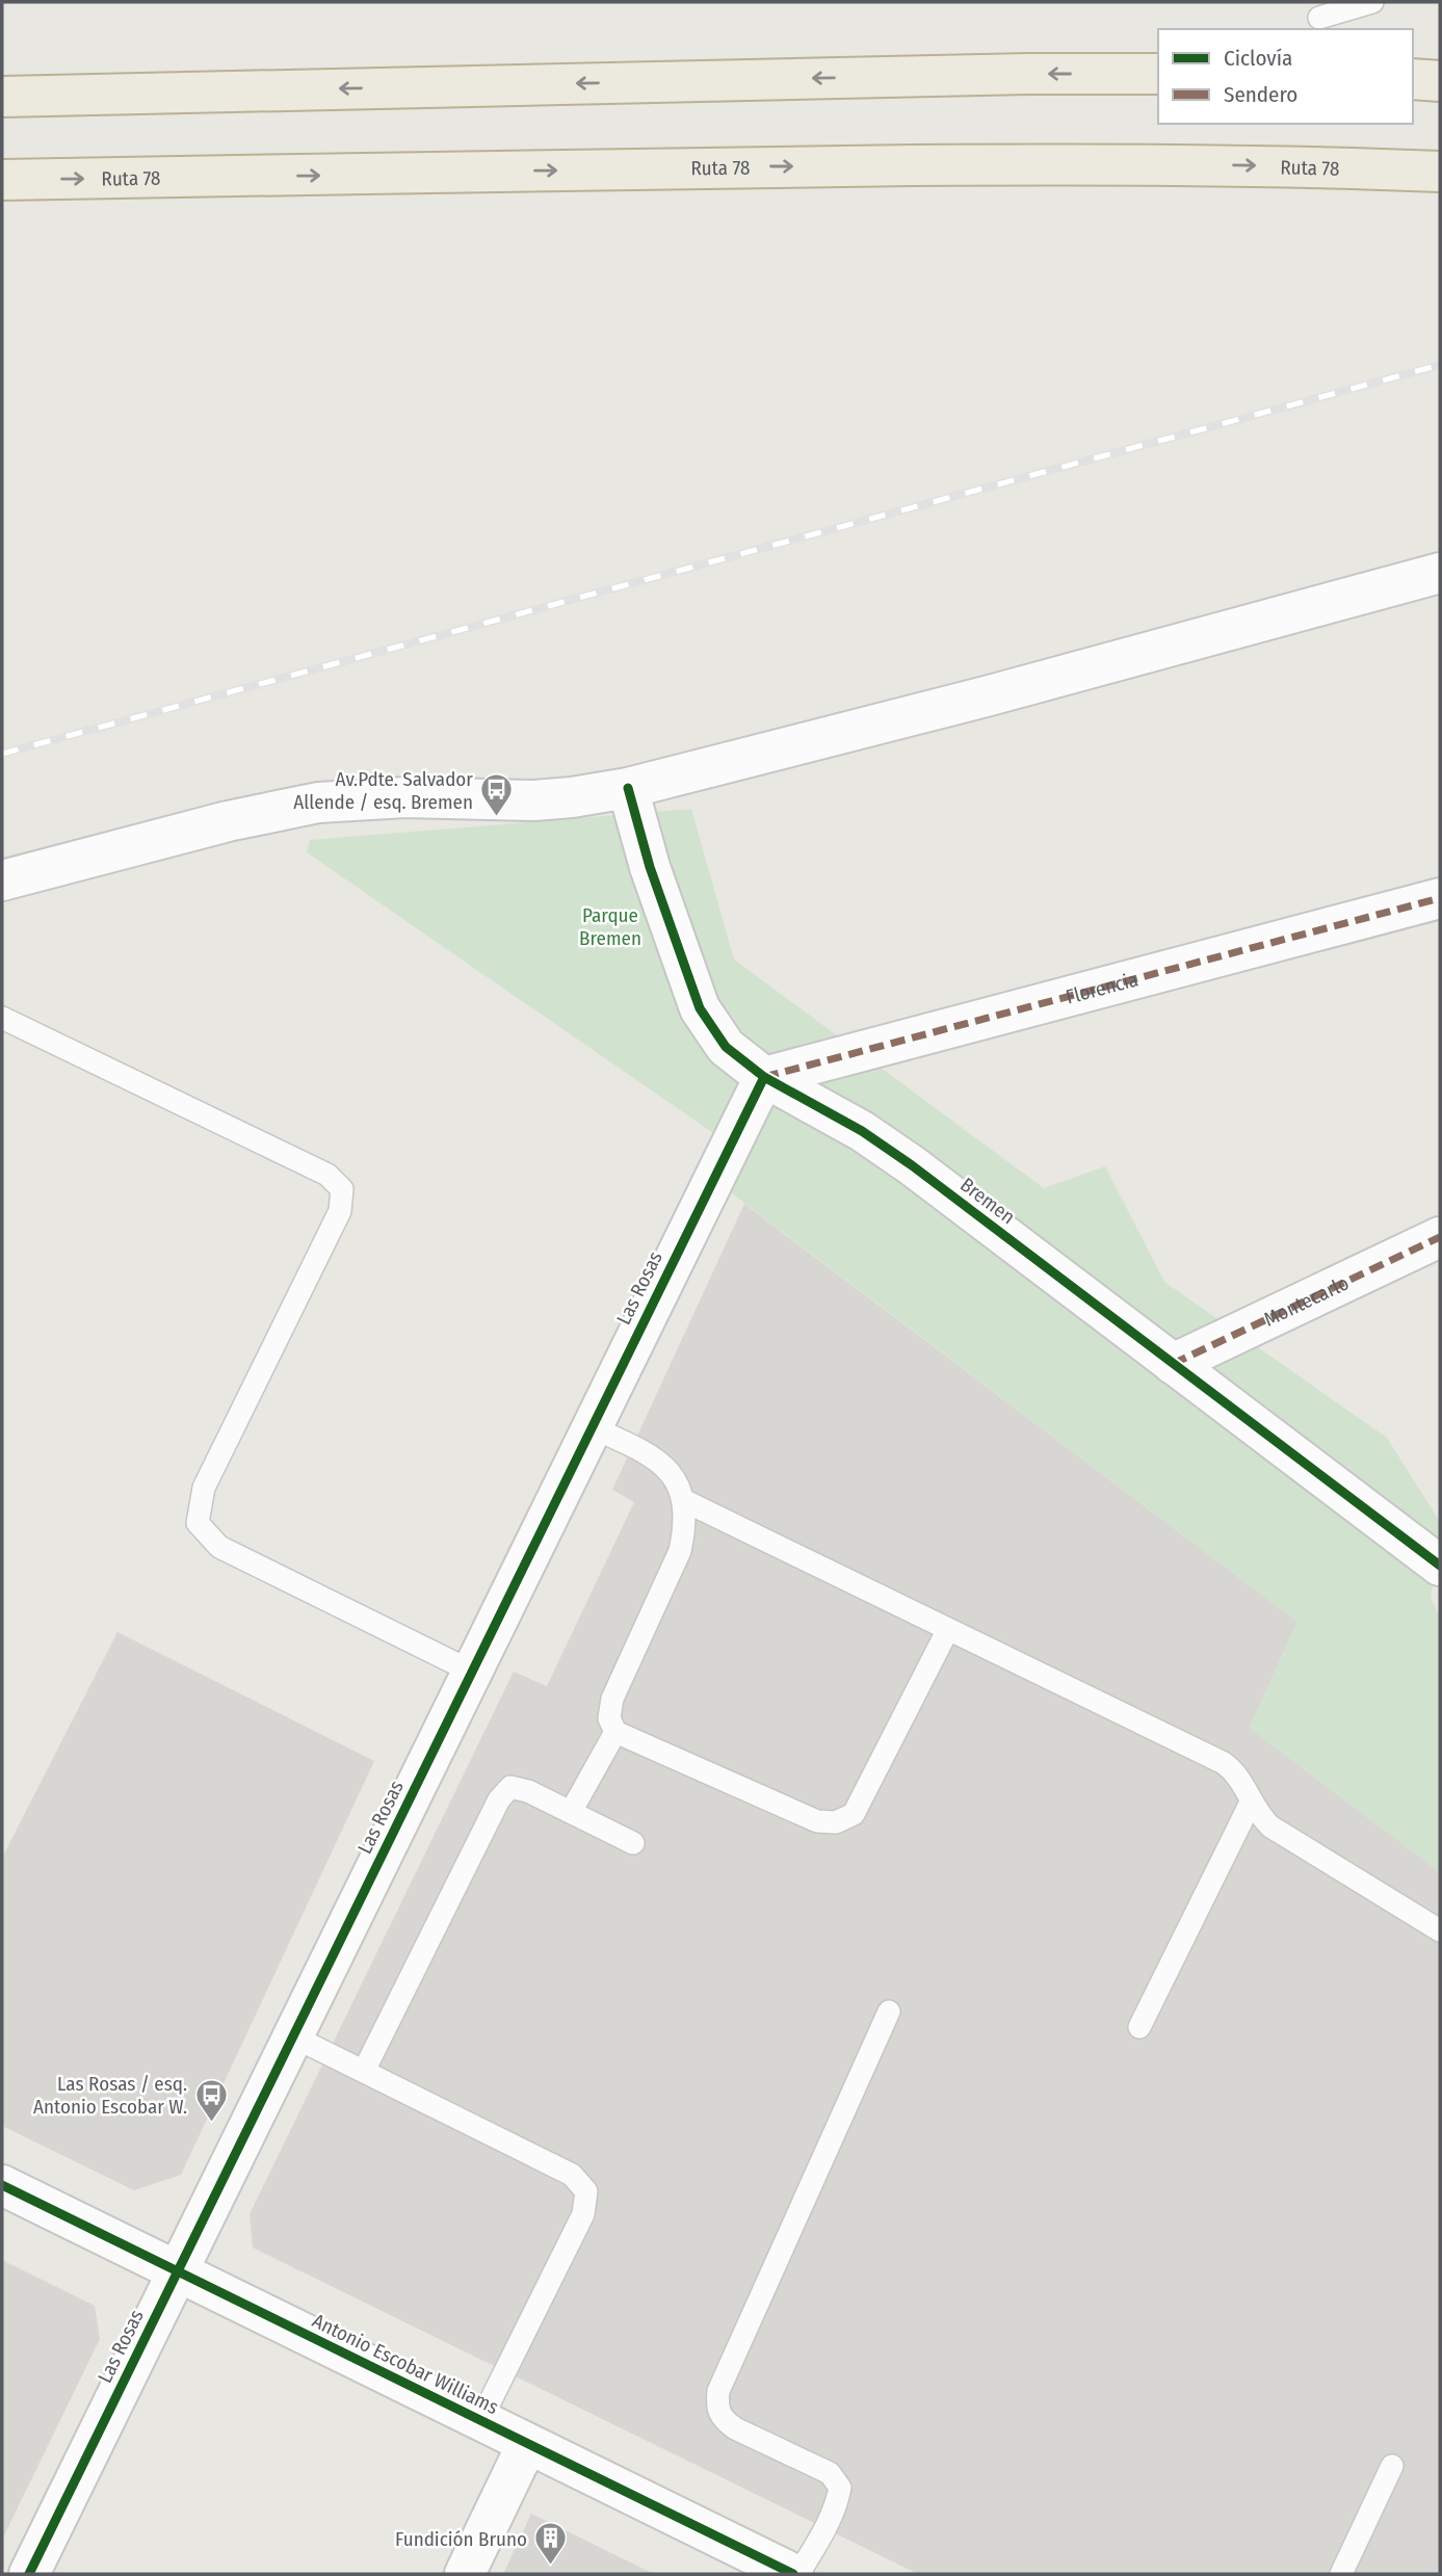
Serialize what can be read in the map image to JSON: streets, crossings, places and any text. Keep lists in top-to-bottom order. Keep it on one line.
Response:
{"streets":{"highway":["Ruta 78"],"street":["Florencia","Bremen","Las Rosas","Montecarlo","Antonio Escobar Williams"]},"crossings":[["Florencia","Bremen"],["Florencia","Las Rosas"],["Bremen","Las Rosas"],["Bremen","Montecarlo"],["Las Rosas","Antonio Escobar Williams"]],"parks":["Parque Bremen"],"places":{"bus stop":["Av.Pdte. Salvador Allende / esq. Bremen","Las Rosas / esq. Antonio Escobar W."],"building":["Fundición Bruno"]},"legend":["Ciclovía","Sendero"]}
